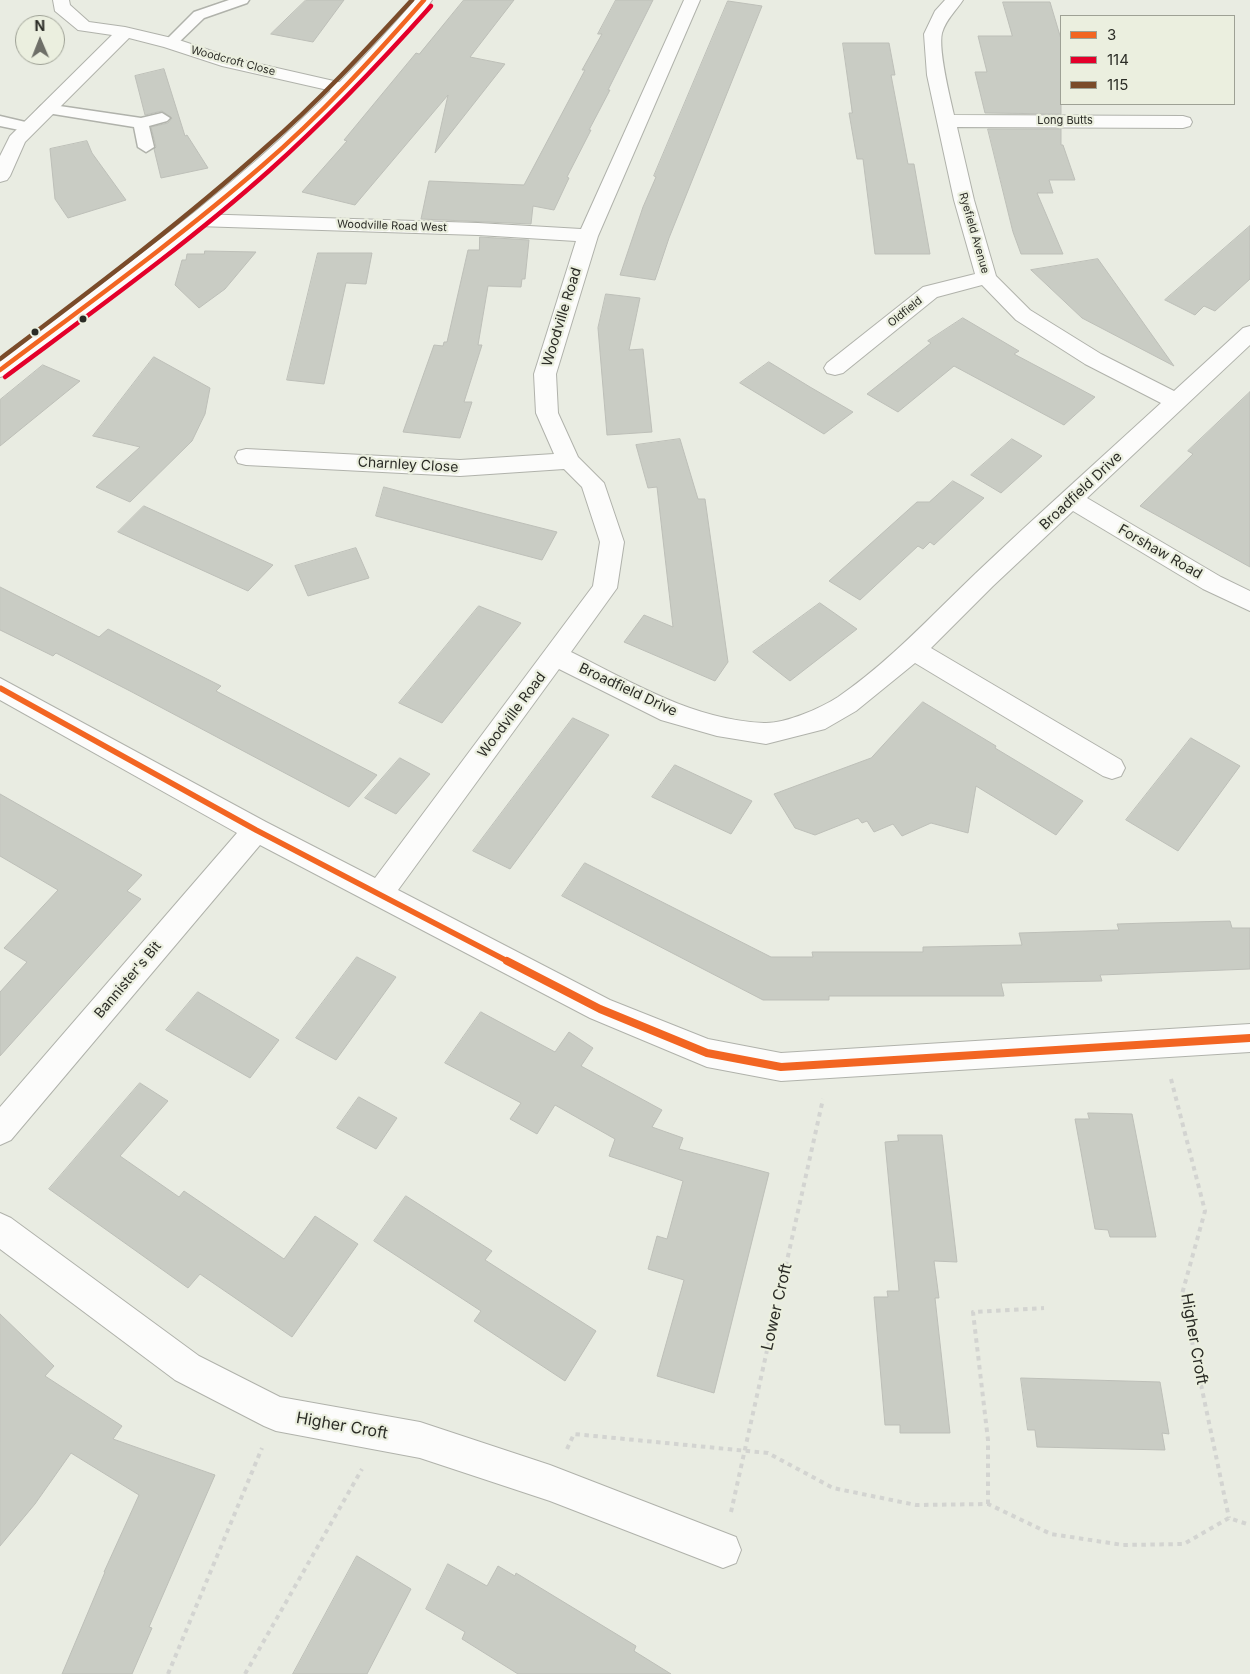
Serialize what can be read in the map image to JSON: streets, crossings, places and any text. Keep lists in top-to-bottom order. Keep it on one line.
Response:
{"streets":{"street":["Woodcroft Close","Long Butts","Woodville Road West","Ryefield Avenue","Oldfield","Woodville Road","Charnley Close","Broadfield Drive","Forshaw Road","Bannister's Bit","Higher Croft"],"path":["Lower Croft"]},"crossings":[["Long Butts","Ryefield Avenue"],["Woodville Road West","Woodville Road"],["Ryefield Avenue","Oldfield"],["Ryefield Avenue","Broadfield Drive"],["Woodville Road","Charnley Close"],["Woodville Road","Broadfield Drive"],["Broadfield Drive","Forshaw Road"],["Lower Croft","Higher Croft"]],"lines":["transit line 3","transit line 115","transit line 114"],"legend":["3","114","115"],"north":"top"}
